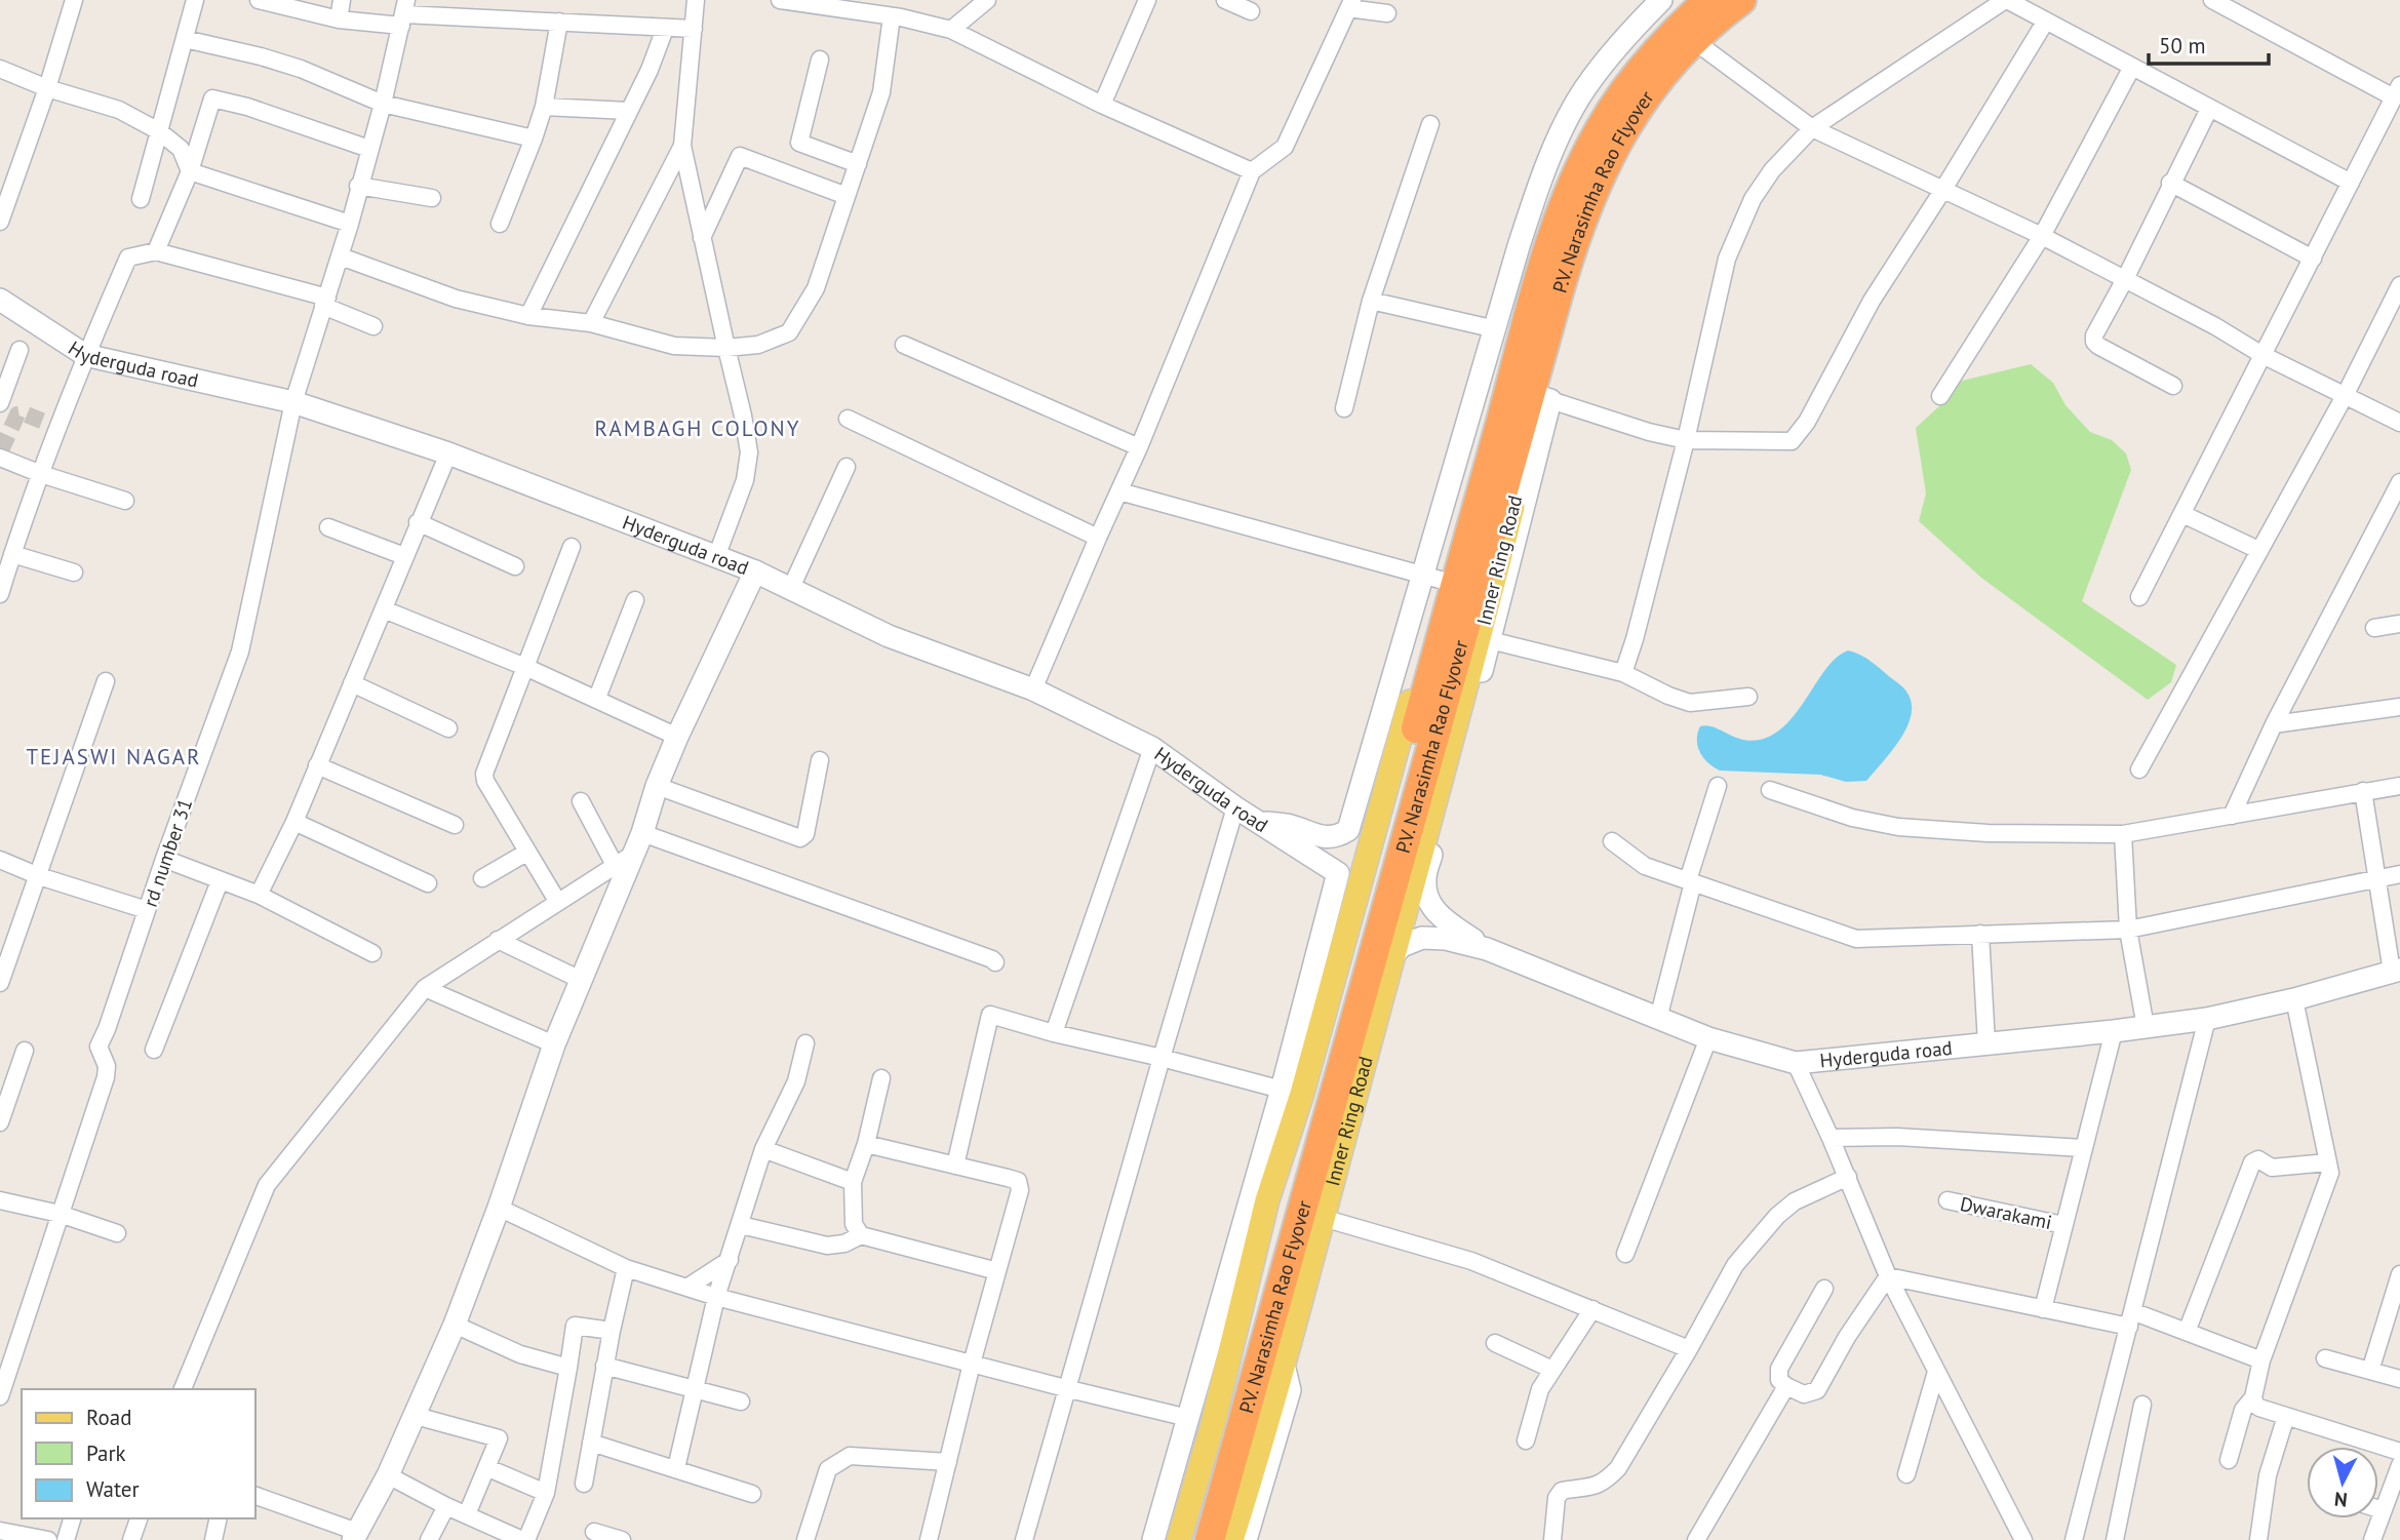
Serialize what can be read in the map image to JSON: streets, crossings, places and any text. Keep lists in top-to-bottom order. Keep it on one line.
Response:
{"streets":{"highway":["P.V. Narasimha Rao Flyover"],"main road":["Inner Ring Road"],"street":["Hyderguda road","rd number 31","Dwarakami"]},"crossings":[["Hyderguda road","Inner Ring Road"],["Hyderguda road","rd number 31"]],"districts":["RAMBAGH COLONY","TEJASWI NAGAR"],"legend":["Road","Park","Water"],"scale_bar":"50 m","north":"bottom"}
